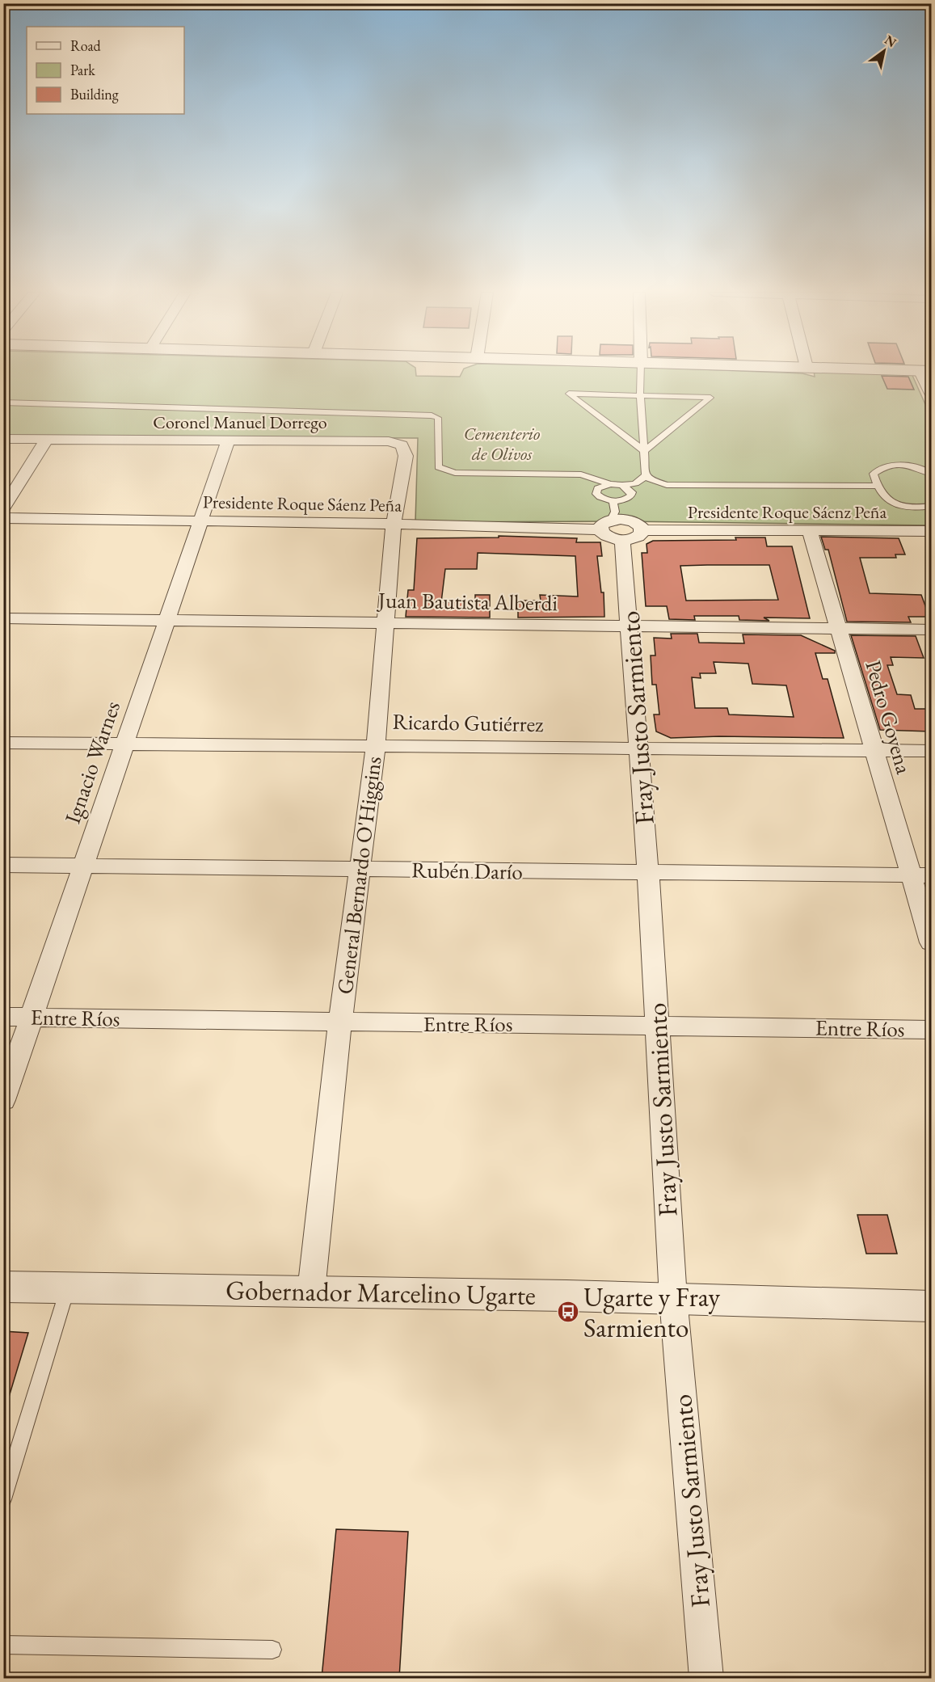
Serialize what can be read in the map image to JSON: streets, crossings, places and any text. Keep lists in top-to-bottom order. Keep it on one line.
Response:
{"streets":{"street":["Coronel Manuel Dorrego","Presidente Roque Sáenz Peña","Juan Bautista Alberdi","Pedro Goyena","Fray Justo Sarmiento","Ricardo Gutiérrez","Ignacio Warnes","Rubén Darío","General Bernardo O'Higgins","Entre Ríos","Gobernador Marcelino Ugarte"]},"crossings":[["Coronel Manuel Dorrego","Ignacio Warnes"],["Coronel Manuel Dorrego","General Bernardo O'Higgins"],["Presidente Roque Sáenz Peña","Pedro Goyena"],["Presidente Roque Sáenz Peña","Fray Justo Sarmiento"],["Presidente Roque Sáenz Peña","Ignacio Warnes"],["Presidente Roque Sáenz Peña","General Bernardo O'Higgins"],["Juan Bautista Alberdi","Pedro Goyena"],["Juan Bautista Alberdi","Fray Justo Sarmiento"],["Juan Bautista Alberdi","Ignacio Warnes"],["Juan Bautista Alberdi","General Bernardo O'Higgins"],["Pedro Goyena","Ricardo Gutiérrez"],["Pedro Goyena","Rubén Darío"],["Fray Justo Sarmiento","Ricardo Gutiérrez"],["Fray Justo Sarmiento","Rubén Darío"],["Fray Justo Sarmiento","Entre Ríos"],["Fray Justo Sarmiento","Gobernador Marcelino Ugarte"],["Ricardo Gutiérrez","Ignacio Warnes"],["Ricardo Gutiérrez","General Bernardo O'Higgins"],["Ignacio Warnes","Rubén Darío"],["Ignacio Warnes","Entre Ríos"],["Rubén Darío","General Bernardo O'Higgins"],["General Bernardo O'Higgins","Entre Ríos"],["General Bernardo O'Higgins","Gobernador Marcelino Ugarte"]],"parks":["Cementerio de Olivos"],"places":{"bus stop":["Ugarte y Fray Sarmiento"]},"legend":["Road","Park","Building"],"north":"top right"}
